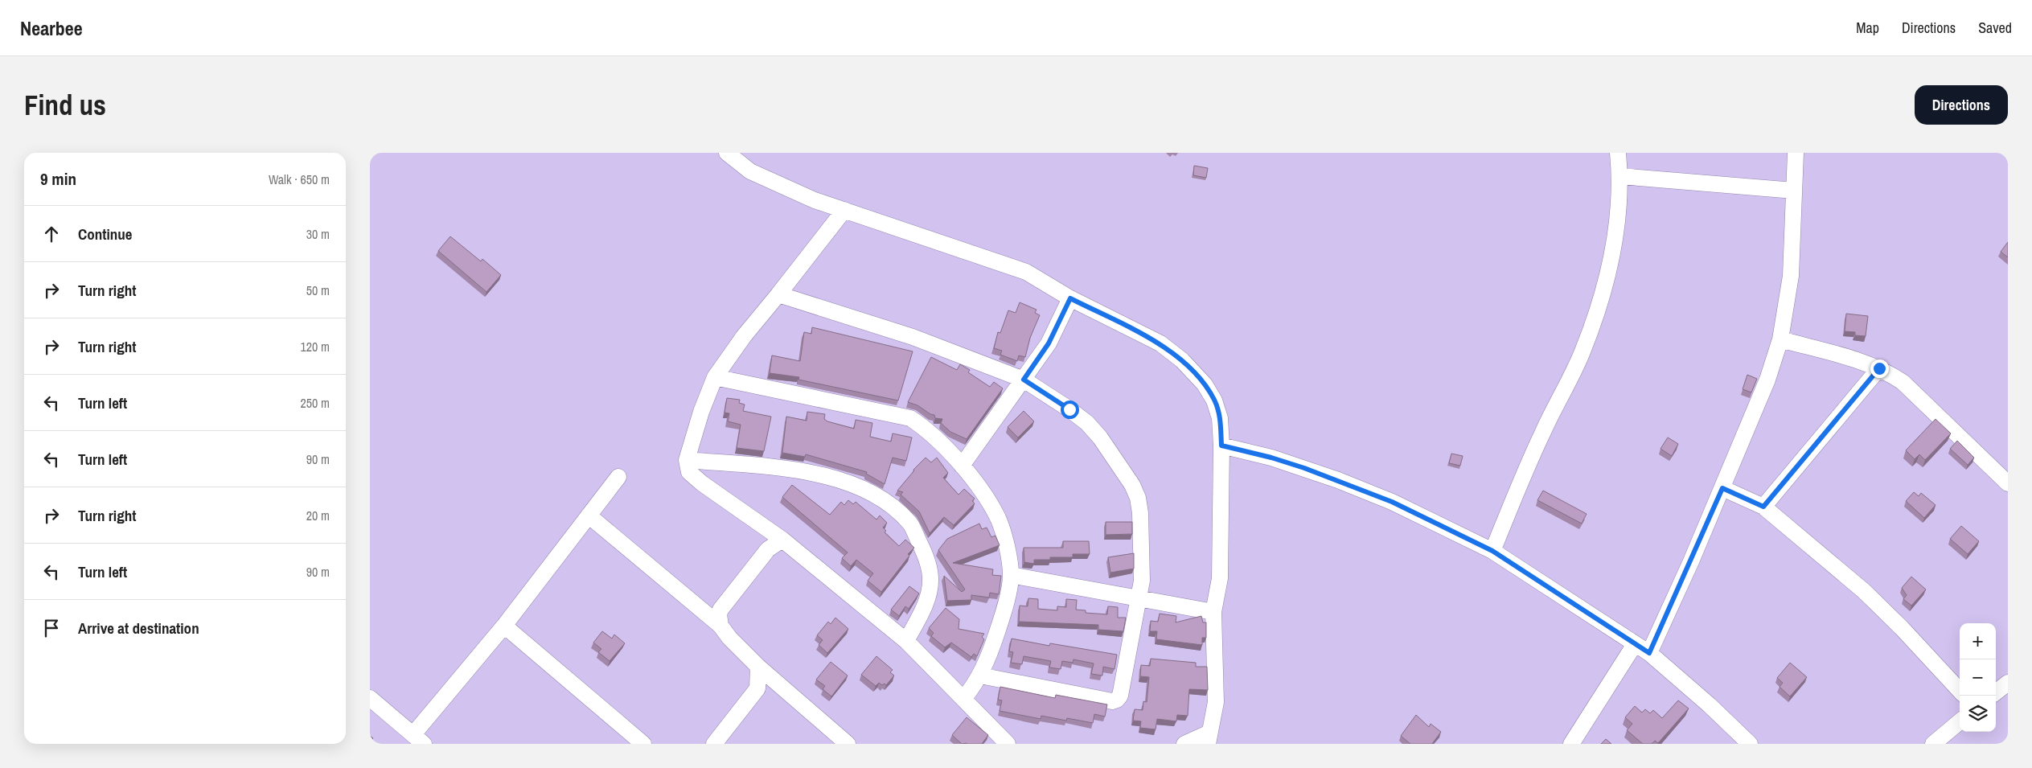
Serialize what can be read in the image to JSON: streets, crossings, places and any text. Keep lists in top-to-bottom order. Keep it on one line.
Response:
{"page":{"header":"Nearbee","nav":["Map","Directions","Saved"],"buttons":"Directions","title":"Find us","heading":["9 min","Walk · 650 m"],"list":[["Continue","30 m"],["Turn right","50 m"],["Turn right","120 m"],["Turn left","250 m"],["Turn left","90 m"],["Turn right","20 m"],["Turn left","90 m"],"Arrive at destination"],"map_buttons":["+","−"]}}
